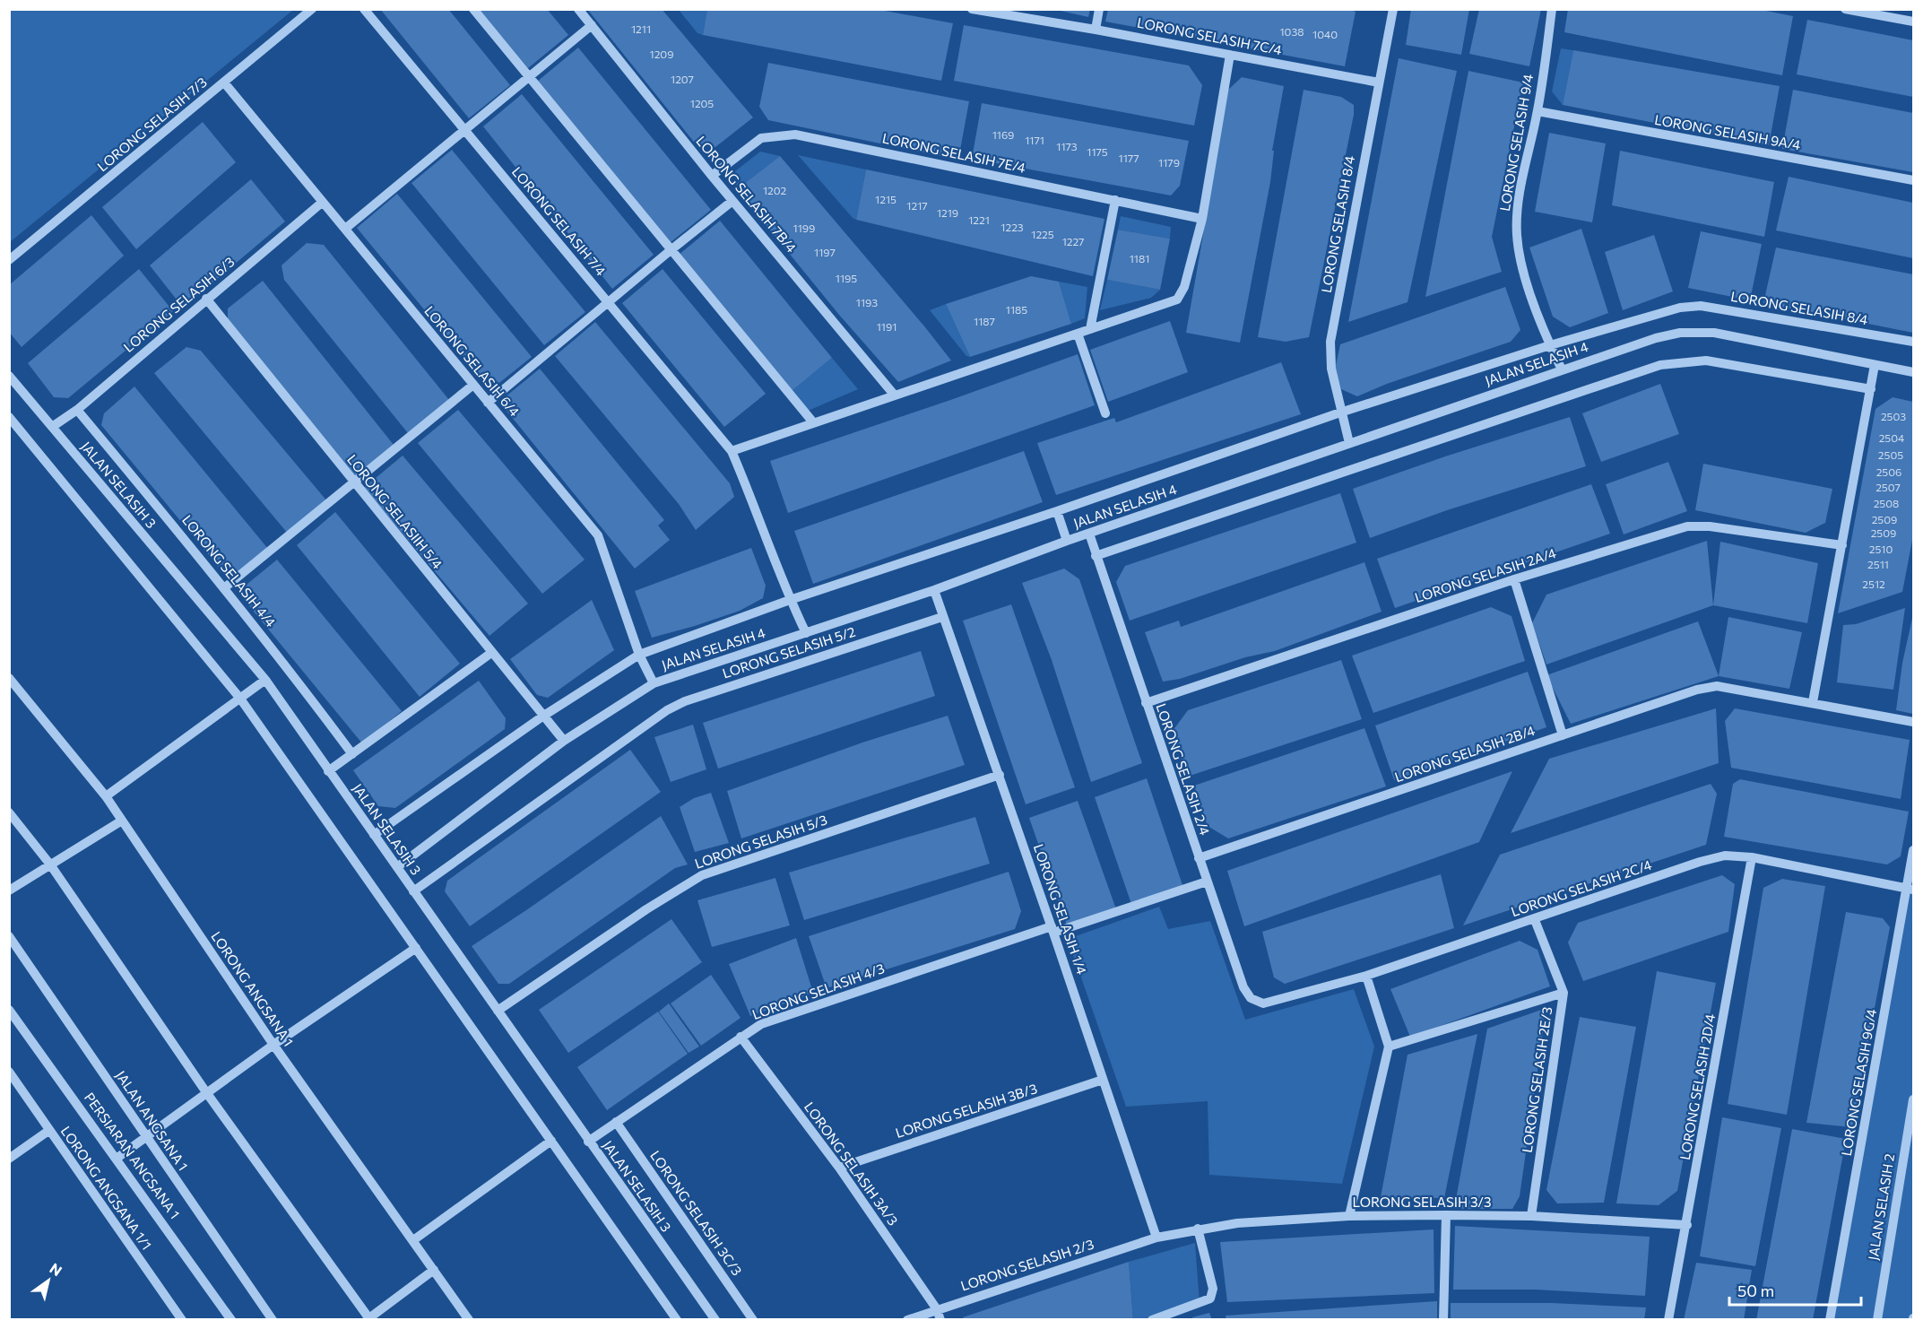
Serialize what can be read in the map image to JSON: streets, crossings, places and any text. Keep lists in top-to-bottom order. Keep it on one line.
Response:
{"streets":{"street":["LORONG SELASIH 7C/4","LORONG SELASIH 7/3","LORONG SELASIH 9A/4","LORONG SELASIH 9/4","LORONG SELASIH 7E/4","LORONG SELASIH 7B/4","LORONG SELASIH 7/4","LORONG SELASIH 8/4","LORONG SELASIH 6/3","LORONG SELASIH 6/4","JALAN SELASIH 4","JALAN SELASIH 3","LORONG SELASIIH 5/4","LORONG SELASIH 4/4","LORONG SELASIH 2A/4","LORONG SELASIH 5/2","LORONG SELASIH 2B/4","LORONG SELASIH 2/4","LORONG SELASIH 5/3","LORONG SELASIH 2C/4","LORONG SELASIH 1/4","LORONG ANGSANA 1","LORONG SELASIH 4/3","LORONG SELASIH 2E/3","LORONG SELASIH 9G/4","LORONG SELASIH 2D/4","LORONG SELASIH 3B/3","JALAN ANGSANA 1","PERSIARAN ANGSANA 1","LORONG SELASIH 3A/3","LORONG ANGSANA 1/1","LORONG SELASIH 3/3","JALAN SELASIH 2","LORONG SELASIH 3C/3","LORONG SELASIH 2/3"]},"crossings":[["LORONG SELASIH 7C/4","LORONG SELASIH 8/4"],["LORONG SELASIH 7/3","LORONG SELASIH 6/4"],["LORONG SELASIH 9A/4","LORONG SELASIH 9/4"],["LORONG SELASIH 9/4","LORONG SELASIH 8/4"],["LORONG SELASIH 9/4","JALAN SELASIH 4"],["LORONG SELASIH 7E/4","LORONG SELASIH 7B/4"],["LORONG SELASIH 7/4","LORONG SELASIH 8/4"],["LORONG SELASIH 7/4","JALAN SELASIH 4"],["LORONG SELASIH 8/4","LORONG SELASIH 6/4"],["LORONG SELASIH 8/4","JALAN SELASIH 4"],["LORONG SELASIH 8/4","JALAN SELASIH 3"],["LORONG SELASIH 8/4","LORONG SELASIIH 5/4"],["LORONG SELASIH 6/3","LORONG SELASIH 6/4"],["LORONG SELASIH 6/3","JALAN SELASIH 3"],["LORONG SELASIH 6/3","LORONG SELASIIH 5/4"],["LORONG SELASIH 6/3","LORONG SELASIH 4/4"],["LORONG SELASIH 6/4","JALAN SELASIH 4"],["JALAN SELASIH 4","JALAN SELASIH 3"],["JALAN SELASIH 4","LORONG SELASIIH 5/4"],["JALAN SELASIH 4","LORONG SELASIH 2/4"],["JALAN SELASIH 4","LORONG SELASIH 1/4"],["JALAN SELASIH 3","LORONG SELASIH 5/2"],["JALAN SELASIH 3","LORONG SELASIH 5/3"],["JALAN SELASIH 3","LORONG SELASIH 4/3"],["LORONG SELASIH 2A/4","LORONG SELASIH 2/4"],["LORONG SELASIH 5/2","LORONG SELASIH 1/4"],["LORONG SELASIH 2B/4","LORONG SELASIH 2/4"],["LORONG SELASIH 2/4","LORONG SELASIH 2C/4"],["LORONG SELASIH 2/4","LORONG SELASIH 4/3"],["LORONG SELASIH 5/3","LORONG SELASIH 1/4"],["LORONG SELASIH 2C/4","LORONG SELASIH 2E/3"],["LORONG SELASIH 2C/4","LORONG SELASIH 9G/4"],["LORONG SELASIH 2C/4","LORONG SELASIH 2D/4"],["LORONG SELASIH 1/4","LORONG SELASIH 4/3"],["LORONG SELASIH 1/4","LORONG SELASIH 3B/3"],["LORONG SELASIH 1/4","LORONG SELASIH 3/3"],["LORONG SELASIH 1/4","LORONG SELASIH 2/3"],["LORONG SELASIH 4/3","LORONG SELASIH 3A/3"],["LORONG SELASIH 4/3","LORONG SELASIH 3C/3"],["LORONG SELASIH 2E/3","LORONG SELASIH 3/3"],["LORONG SELASIH 2D/4","LORONG SELASIH 3/3"],["LORONG SELASIH 3B/3","LORONG SELASIH 3A/3"],["LORONG SELASIH 3A/3","LORONG SELASIH 2/3"],["LORONG SELASIH 3/3","LORONG SELASIH 2/3"]],"house_numbers":["1211","1038","1040","1209","1207","1205","1169","1171","1173","1175","1177","1179","1202","1215","1217","1219","1221","1223","1199","1225","1227","1197","1181","1195","1193","1185","1187","1191","2503","2504","2505","2506","2507","2508","2509","2509","2510","2511","2512"],"scale_bar":"50 m","north":"top right"}
